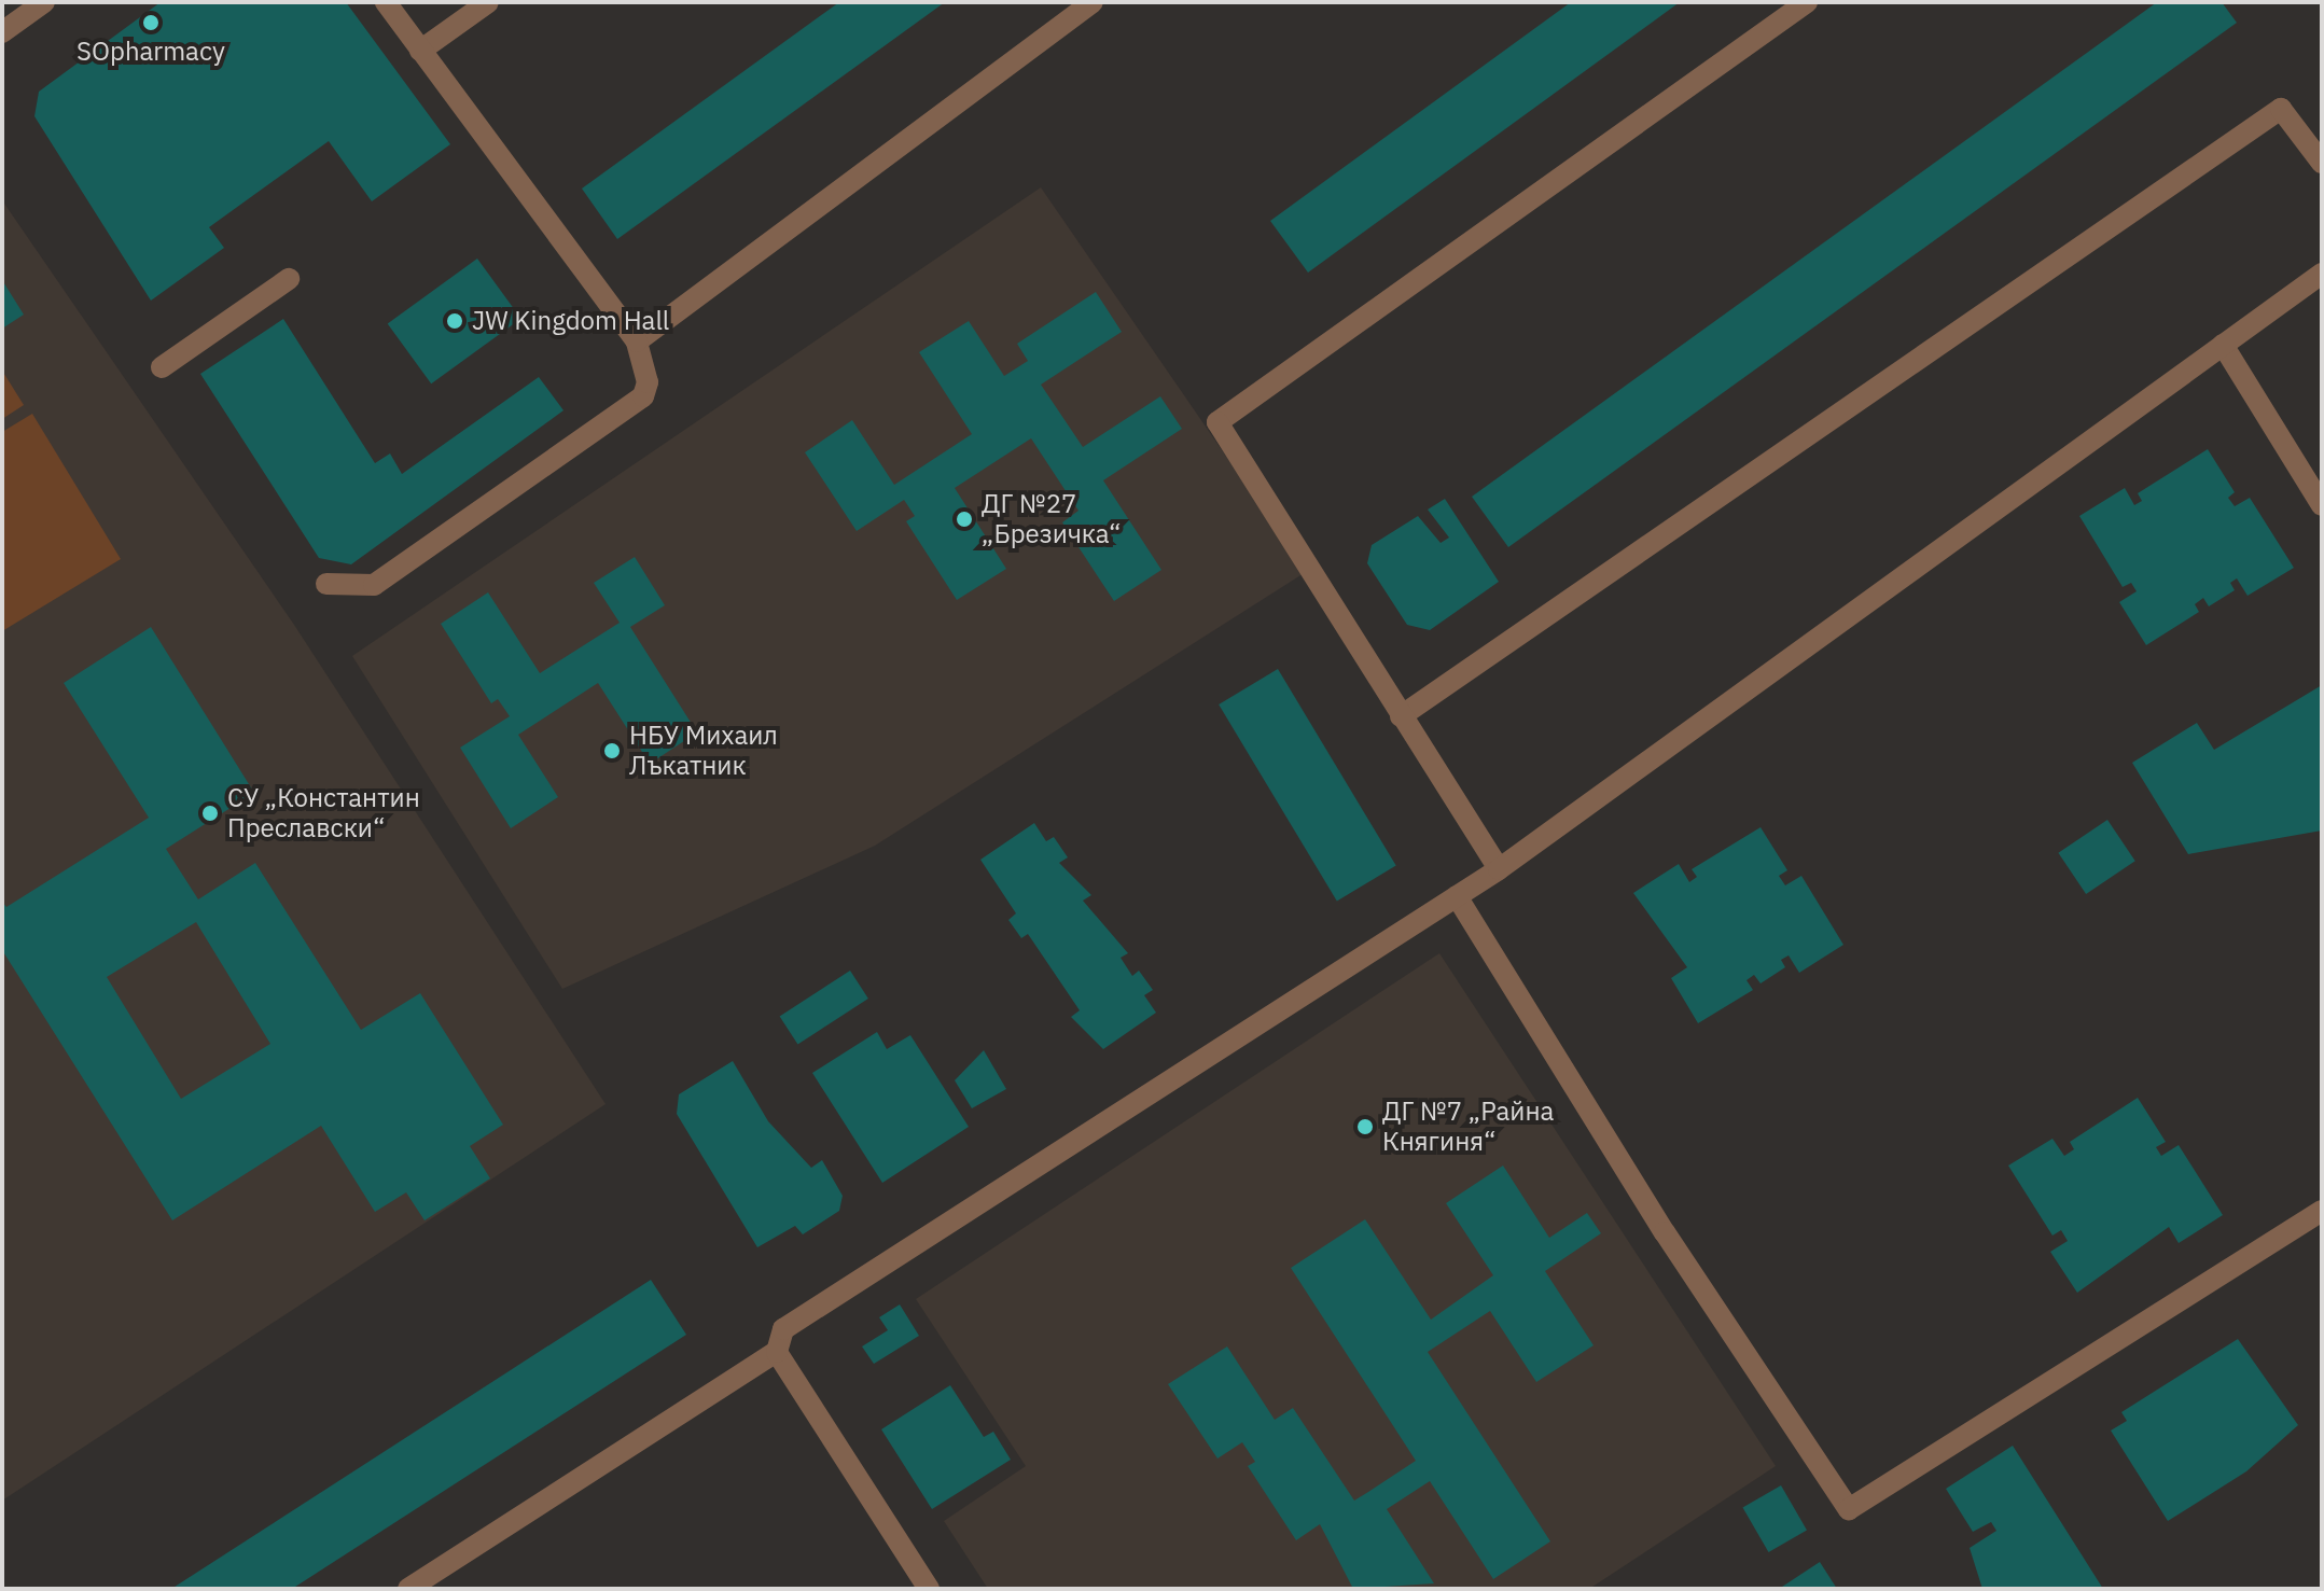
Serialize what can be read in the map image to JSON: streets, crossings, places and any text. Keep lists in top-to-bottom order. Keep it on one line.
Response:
{"places":["SOpharmacy","JW Kingdom Hall","ДГ №27 „Брезичка“","НБУ Михаил Лъкатник","СУ „Константин Преславски“","ДГ №7 „Райна Княгиня“"]}
